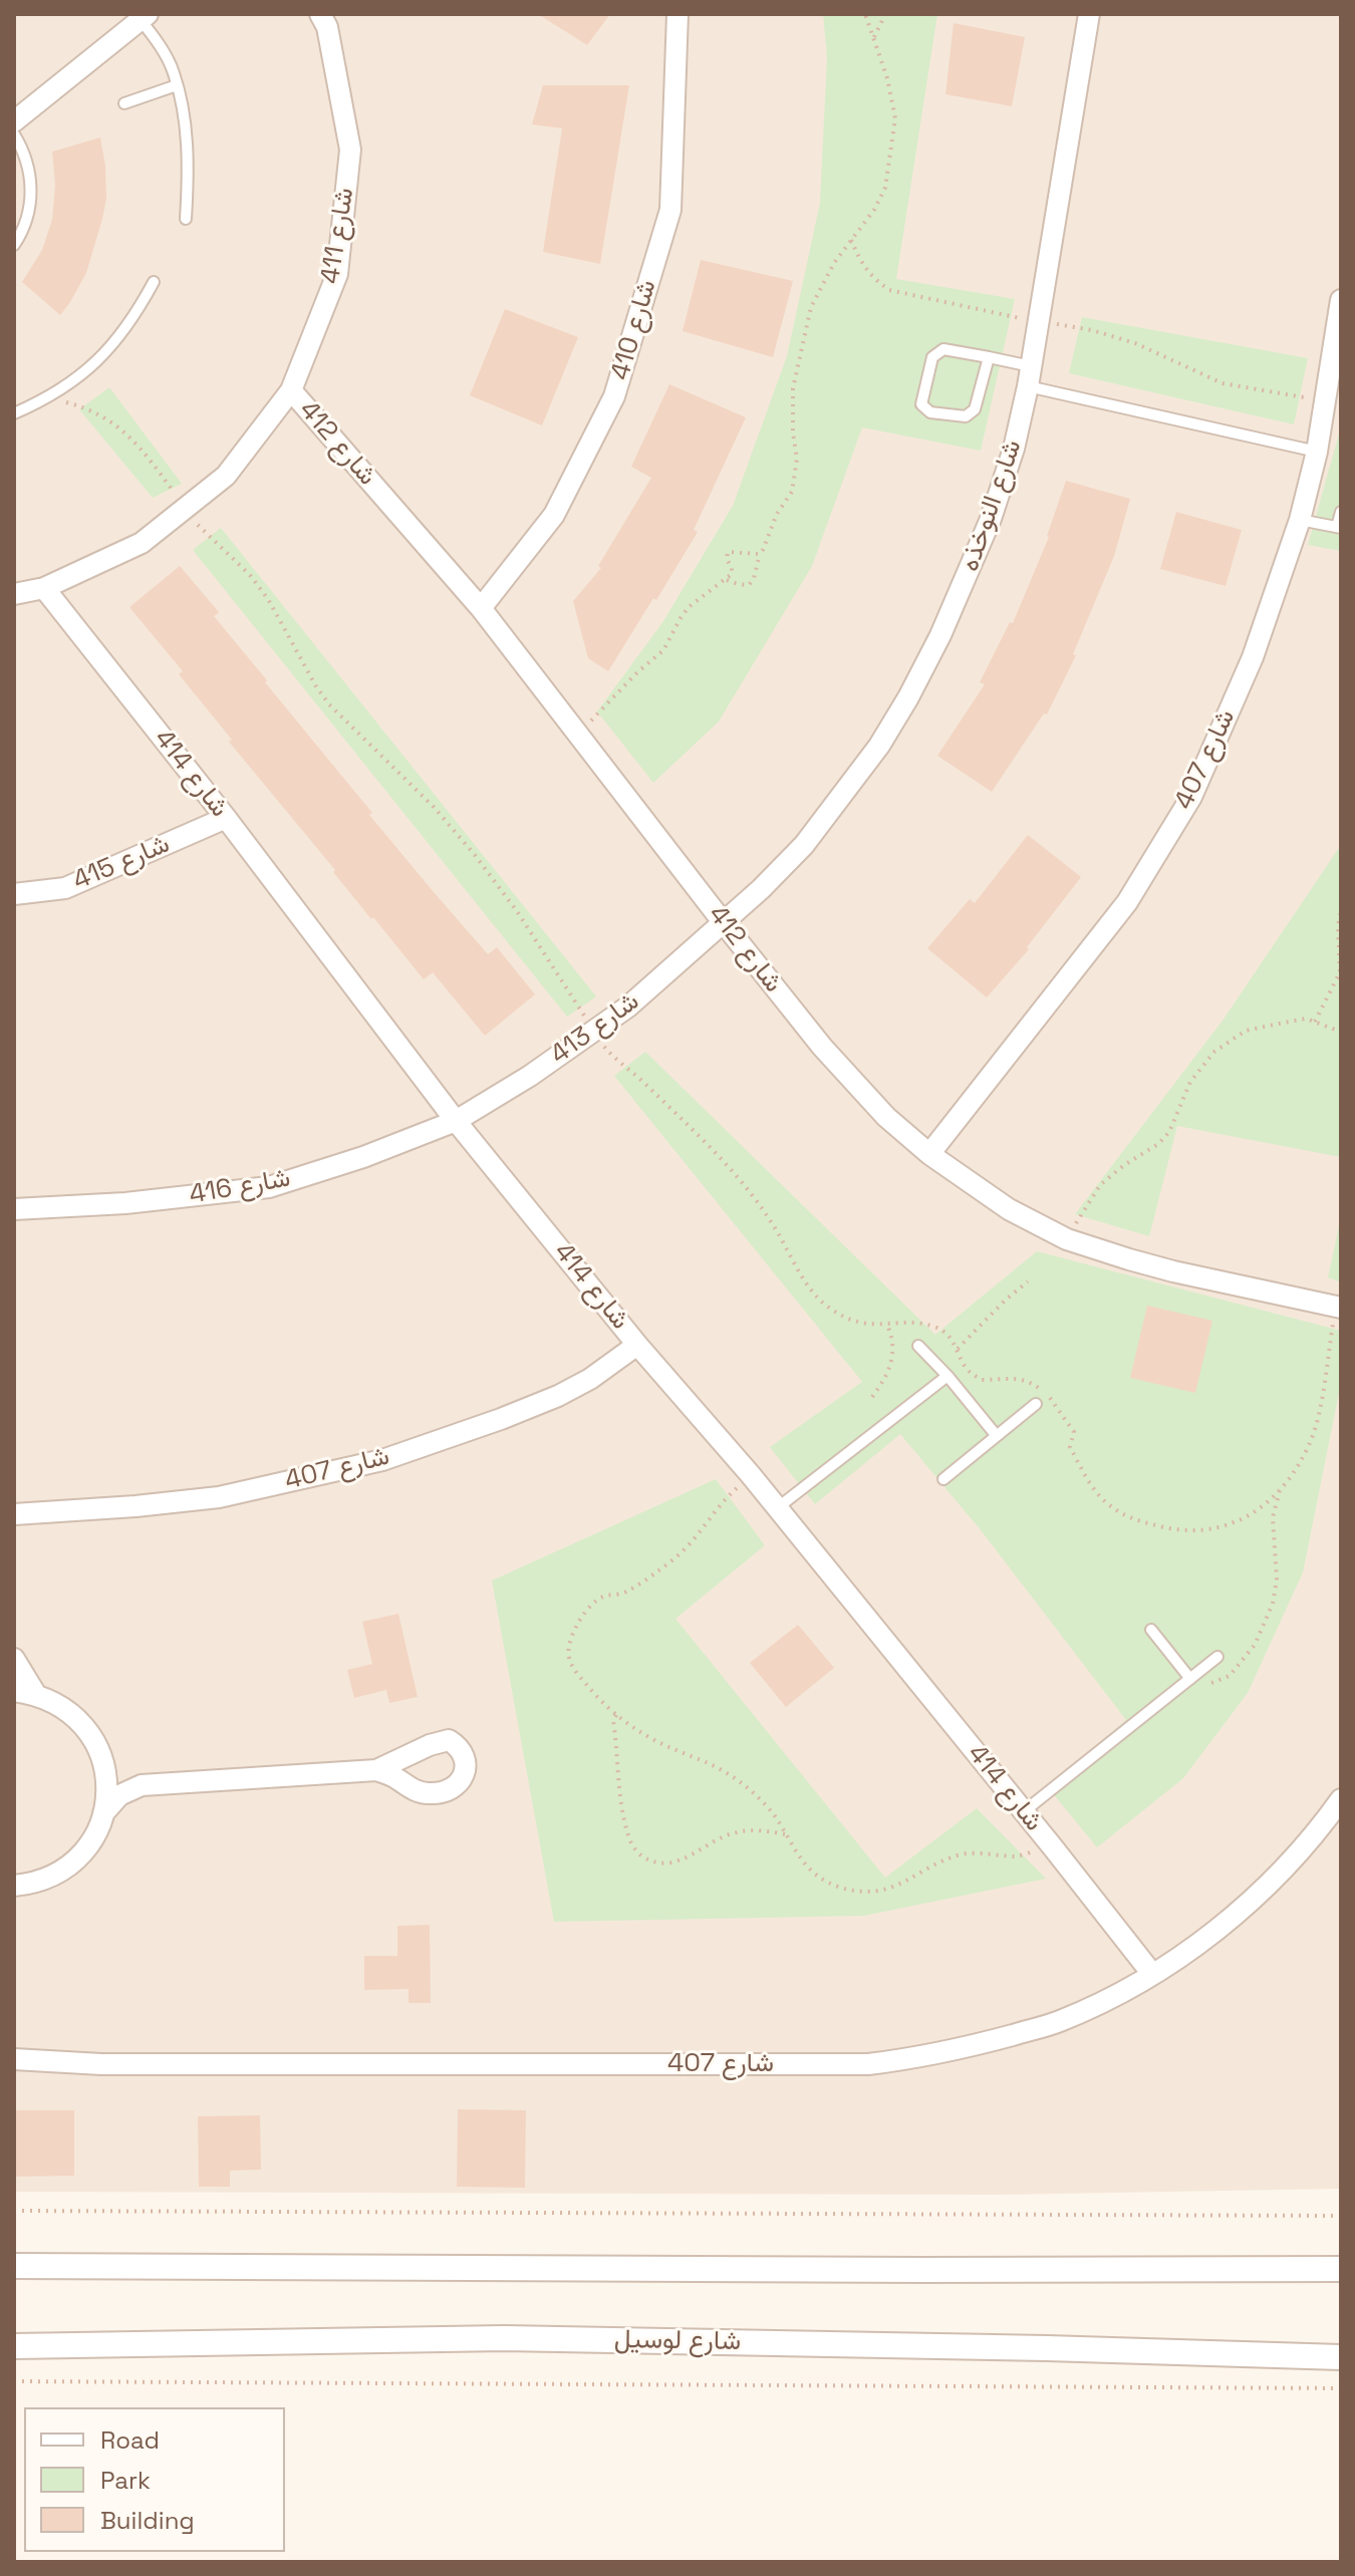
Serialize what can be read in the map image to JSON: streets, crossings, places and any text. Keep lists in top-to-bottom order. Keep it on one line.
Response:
{"streets":{"street":["شارع 411","شارع 410","شارع 412","شارع النوخذه","شارع 407","شارع 414","شارع 415","شارع 413","شارع 416","شارع لوسيل"]},"crossings":[["شارع 411","شارع 412"],["شارع 411","شارع 414"],["شارع 410","شارع 412"],["شارع 412","شارع النوخذه"],["شارع 412","شارع 407"],["شارع 412","شارع 413"],["شارع النوخذه","شارع 413"],["شارع 407","شارع 414"],["شارع 414","شارع 415"],["شارع 414","شارع 413"],["شارع 414","شارع 416"],["شارع 413","شارع 416"]],"legend":["Road","Park","Building"]}
